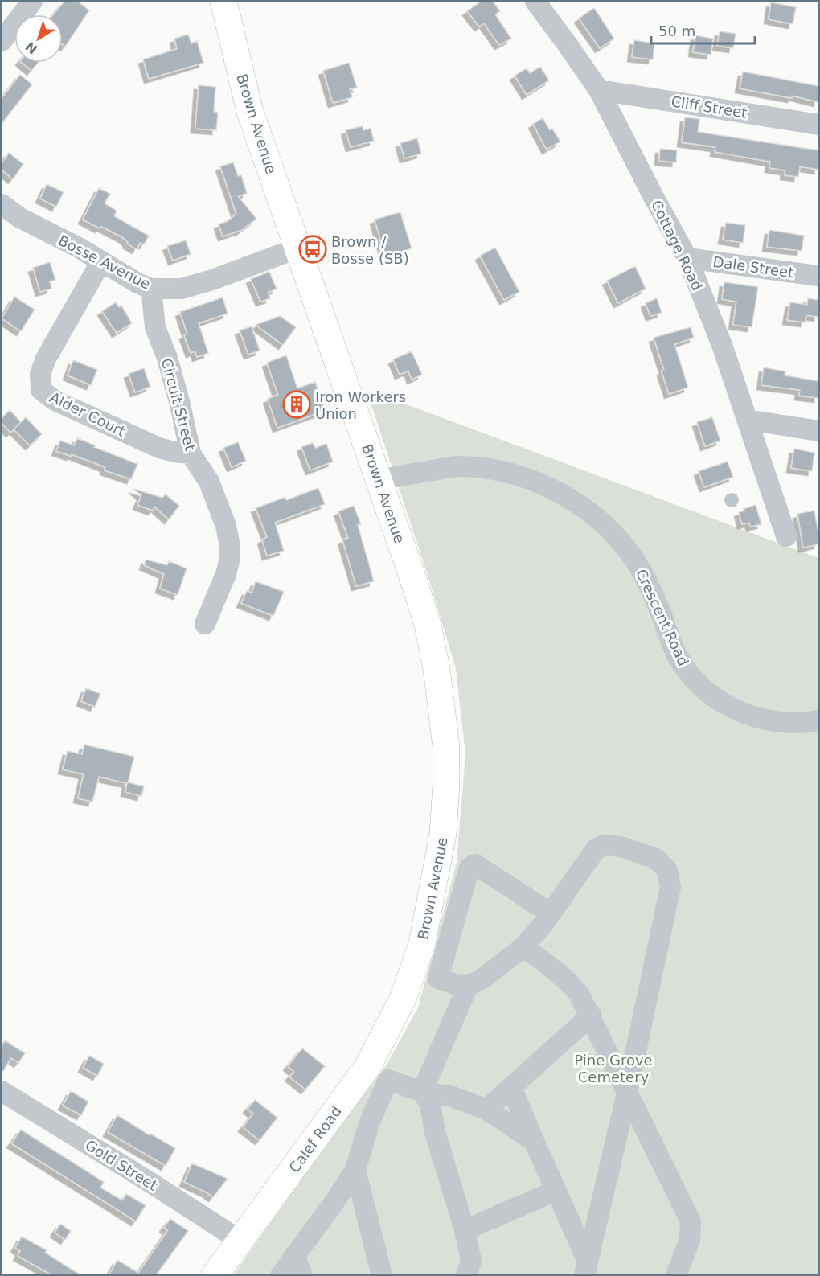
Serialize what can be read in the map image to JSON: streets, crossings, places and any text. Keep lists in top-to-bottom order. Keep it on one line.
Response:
{"streets":{"main road":["Brown Avenue","Calef Road"],"street":["Cliff Street","Cottage Road","Bosse Avenue","Dale Street","Circuit Street","Alder Court","Crescent Road","Gold Street"]},"crossings":[["Cliff Street","Cottage Road"],["Brown Avenue","Bosse Avenue"],["Brown Avenue","Crescent Road"],["Brown Avenue","Calef Road"],["Cottage Road","Dale Street"],["Bosse Avenue","Circuit Street"],["Bosse Avenue","Alder Court"],["Circuit Street","Alder Court"],["Calef Road","Gold Street"]],"parks":["Pine Grove Cemetery"],"places":{"bus stop":["Brown / Bosse (SB)"],"building":["Iron Workers Union"]},"scale_bar":"50 m","north":"bottom left"}
